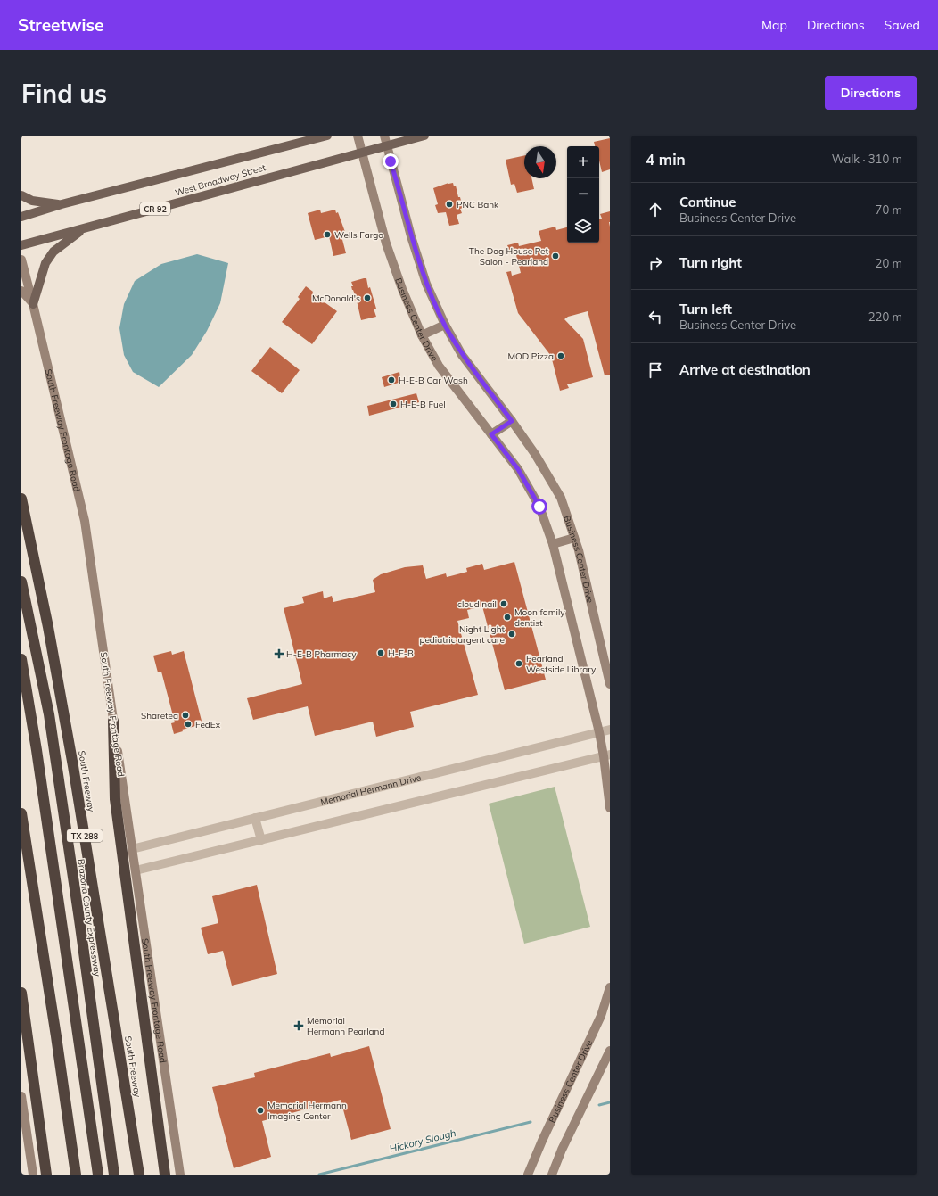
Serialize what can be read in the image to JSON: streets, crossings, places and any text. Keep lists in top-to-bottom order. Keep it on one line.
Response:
{"streets":{"highway":["South Freeway","TX 288","Brazoria County Expressway"],"main road":["West Broadway Street","CR 92"],"street":["Business Center Drive","South Freeway Frontage Road","Memorial Hermann Drive"]},"crossings":[["West Broadway Street","Business Center Drive"],["Business Center Drive","Memorial Hermann Drive"],["South Freeway Frontage Road","Memorial Hermann Drive"]],"water":["Hickory Slough"],"places":{"other":["PNC Bank","Wells Fargo","The Dog House Pet Salon - Pearland","McDonald's","MOD Pizza","H-E-B Car Wash","H-E-B Fuel","cloud nail","Moon family dentist","Night Light pediatric urgent care","H-E-B","Pearland Westside Library","Sharetea","FedEx","Memorial Hermann Imaging Center"],"health":["H-E-B Pharmacy","Memorial Hermann Pearland"]},"north":"bottom","page":{"header":"Streetwise","nav":["Map","Directions","Saved"],"buttons":"Directions","title":"Find us","heading":["4 min","Walk · 310 m"],"map_buttons":["+","−"],"list":[["Continue","Business Center Drive","70 m"],["Turn right","20 m"],["Turn left","Business Center Drive","220 m"],"Arrive at destination"]}}
